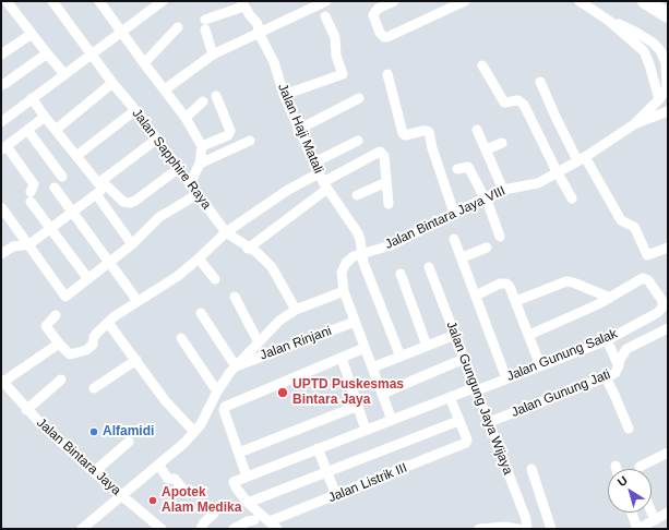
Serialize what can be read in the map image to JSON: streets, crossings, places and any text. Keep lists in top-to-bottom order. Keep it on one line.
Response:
{"streets":{"street":["Jalan Haji Matali","Jalan Sapphire Raya","Jalan Bintara Jaya VIII","Jalan Rinjani","Jalan Gunung Salak","Jalan Gunung Jati","Jalan Gungung Jaya Wijaya","Jalan Bintara Jaya","Jalan Listrik III"]},"crossings":[["Jalan Haji Matali","Jalan Bintara Jaya VIII"],["Jalan Gunung Salak","Jalan Gungung Jaya Wijaya"],["Jalan Gunung Jati","Jalan Gungung Jaya Wijaya"]],"places":["UPTD Puskesmas Bintara Jaya","Alfamidi","Apotek Alam Medika"],"north":"top left"}
